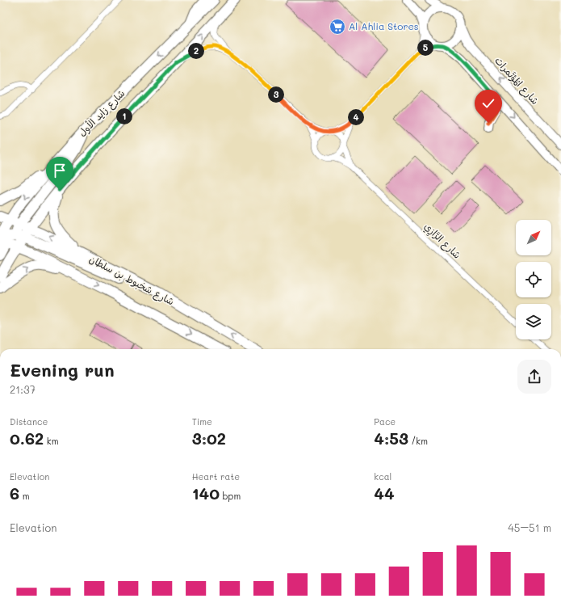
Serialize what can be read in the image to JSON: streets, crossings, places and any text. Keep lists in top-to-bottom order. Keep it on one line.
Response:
{"streets":{"main road":["شارع زايد الأول","شارع شخبوط بن سلطان"],"street":["شارع المُؤتَمرات","شارع الرَّازِي"]},"crossings":[["شارع زايد الأول","شارع شخبوط بن سلطان"]],"places":{"supermarket":["Al Ahlia Stores"]},"north":"top right","page":{"pins":["5","2","3","1","4"],"heading":["Evening run","21:37"],"stats":[["Distance","0.62 km"],["Time","3:02"],["Pace","4:53 /km"],["Elevation","6 m"],["Heart rate","140 bpm"],["kcal","44"]],"chart":["Elevation","45–51 m"]}}
